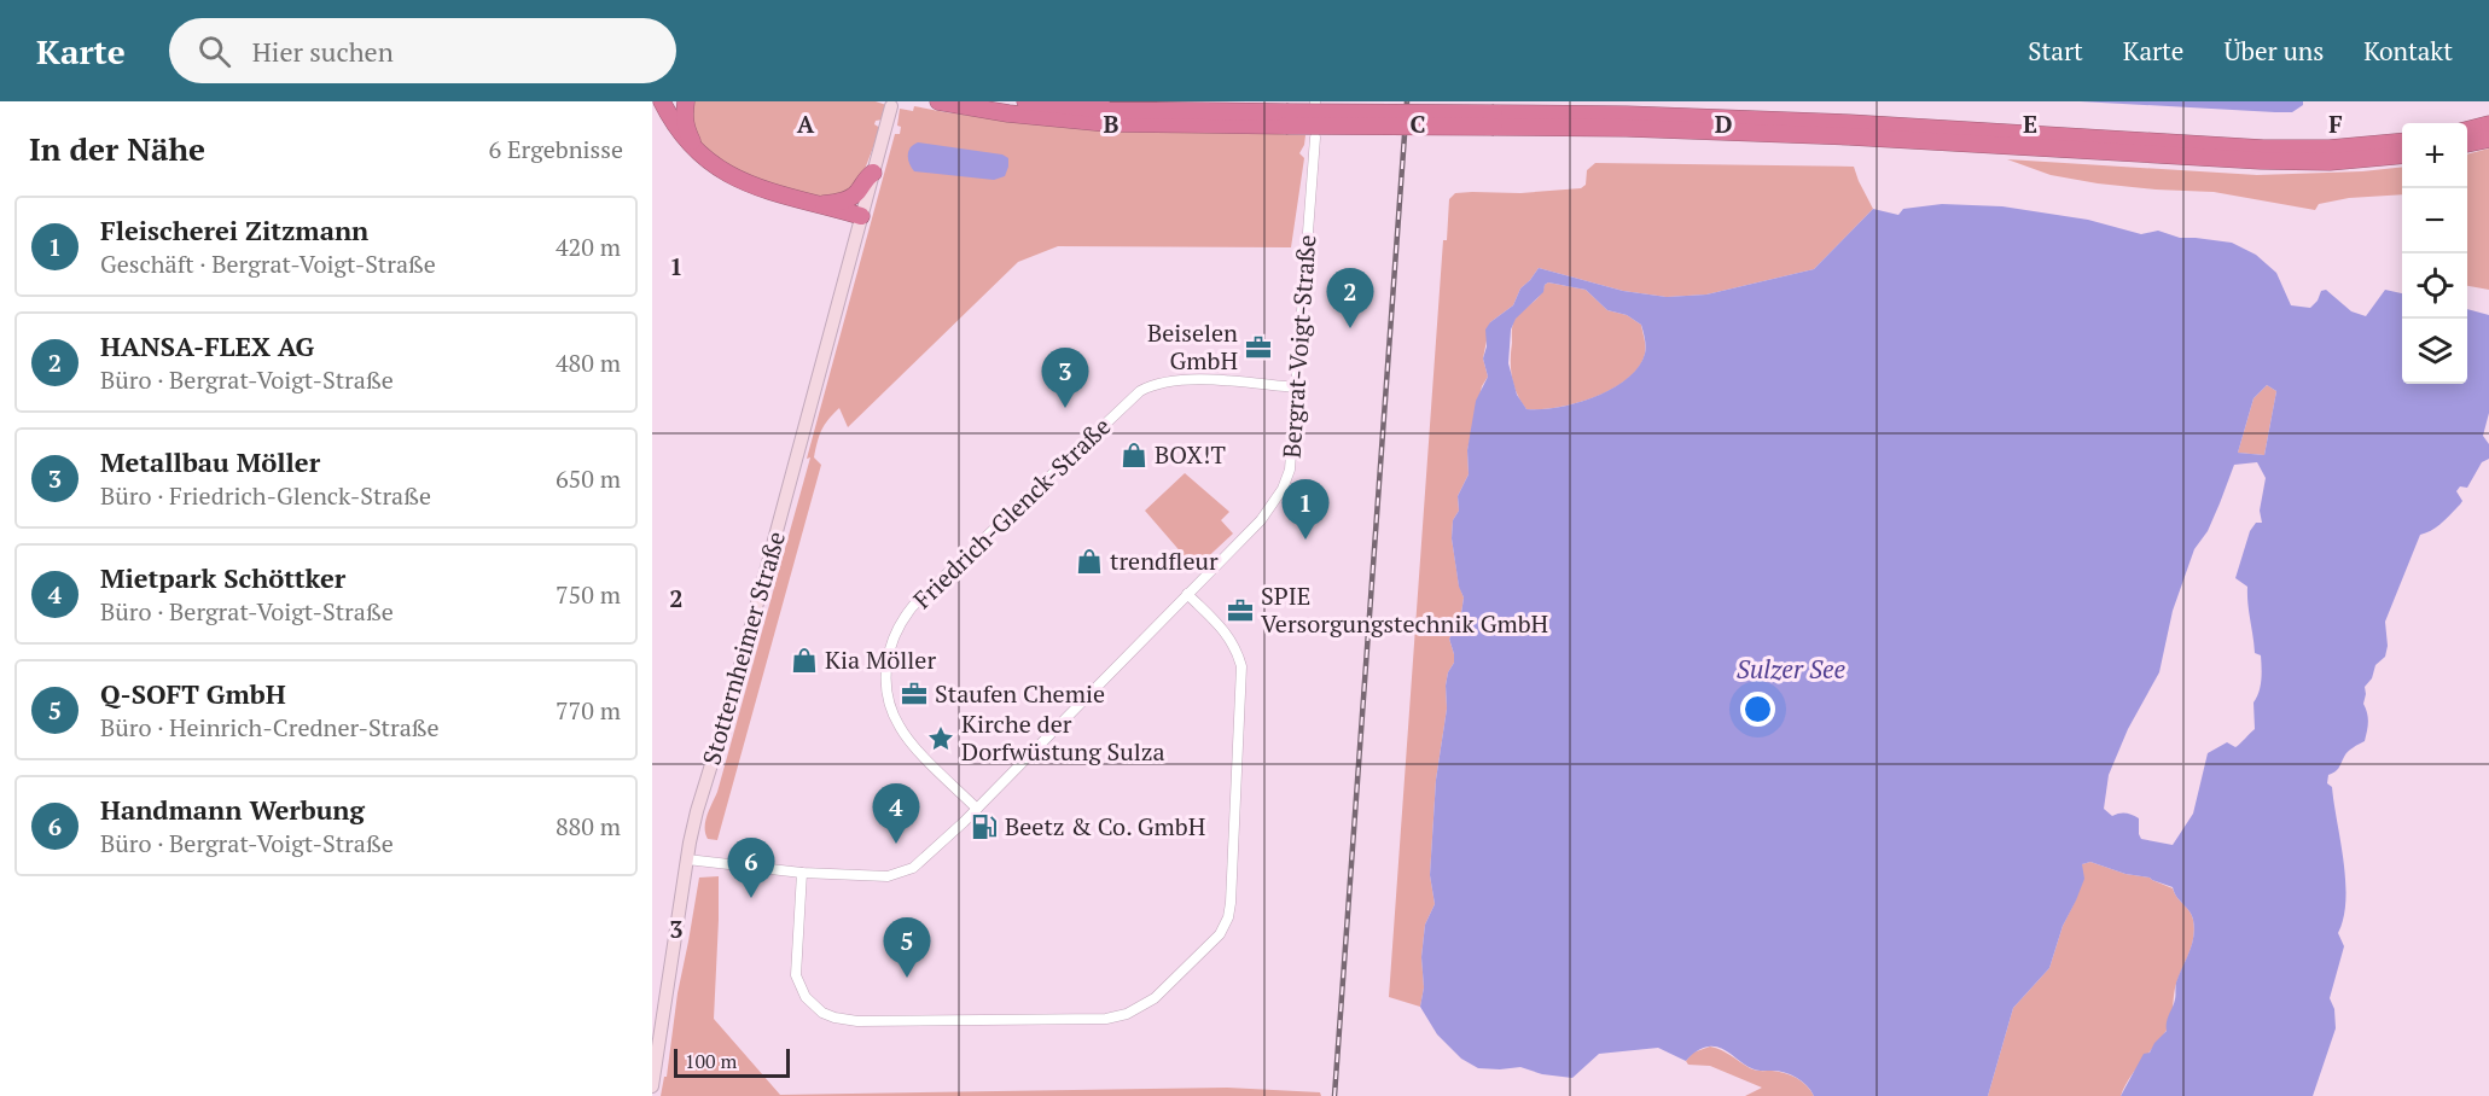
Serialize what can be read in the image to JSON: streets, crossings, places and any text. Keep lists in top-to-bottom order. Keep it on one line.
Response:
{"streets":{"main road":["Stotternheimer Straße"],"street":["Bergrat-Voigt-Straße","Friedrich-Glenck-Straße"]},"crossings":[["Bergrat-Voigt-Straße","Friedrich-Glenck-Straße"],["Bergrat-Voigt-Straße","Stotternheimer Straße"]],"water":["Sulzer See"],"places":{"office":["Beiselen GmbH","SPIE Versorgungstechnik GmbH","Staufen Chemie"],"shop":["BOX!T","trendfleur","Kia Möller"],"place":["Kirche der Dorfwüstung Sulza"],"fuel station":["Beetz & Co. GmbH"]},"scale_bar":"100 m","page":{"header":"Karte","search":"Hier suchen","nav":["Start","Karte","Über uns","Kontakt"],"heading":["In der Nähe","6 Ergebnisse"],"map_buttons":["+","−"],"list":[{"mark":"1","name":"Fleischerei Zitzmann","note":"Geschäft · Bergrat-Voigt-Straße","value":"420 m"},{"mark":"2","name":"HANSA-FLEX AG","note":"Büro · Bergrat-Voigt-Straße","value":"480 m"},{"mark":"3","name":"Metallbau Möller","note":"Büro · Friedrich-Glenck-Straße","value":"650 m"},{"mark":"4","name":"Mietpark Schöttker","note":"Büro · Bergrat-Voigt-Straße","value":"750 m"},{"mark":"5","name":"Q-SOFT GmbH","note":"Büro · Heinrich-Credner-Straße","value":"770 m"},{"mark":"6","name":"Handmann Werbung","note":"Büro · Bergrat-Voigt-Straße","value":"880 m"}],"pins":["2","3","1","4","6","5"],"scale":"100 m"},"grid":{"columns":["A","B","C","D","E","F"],"rows":["1","2","3"]}}
